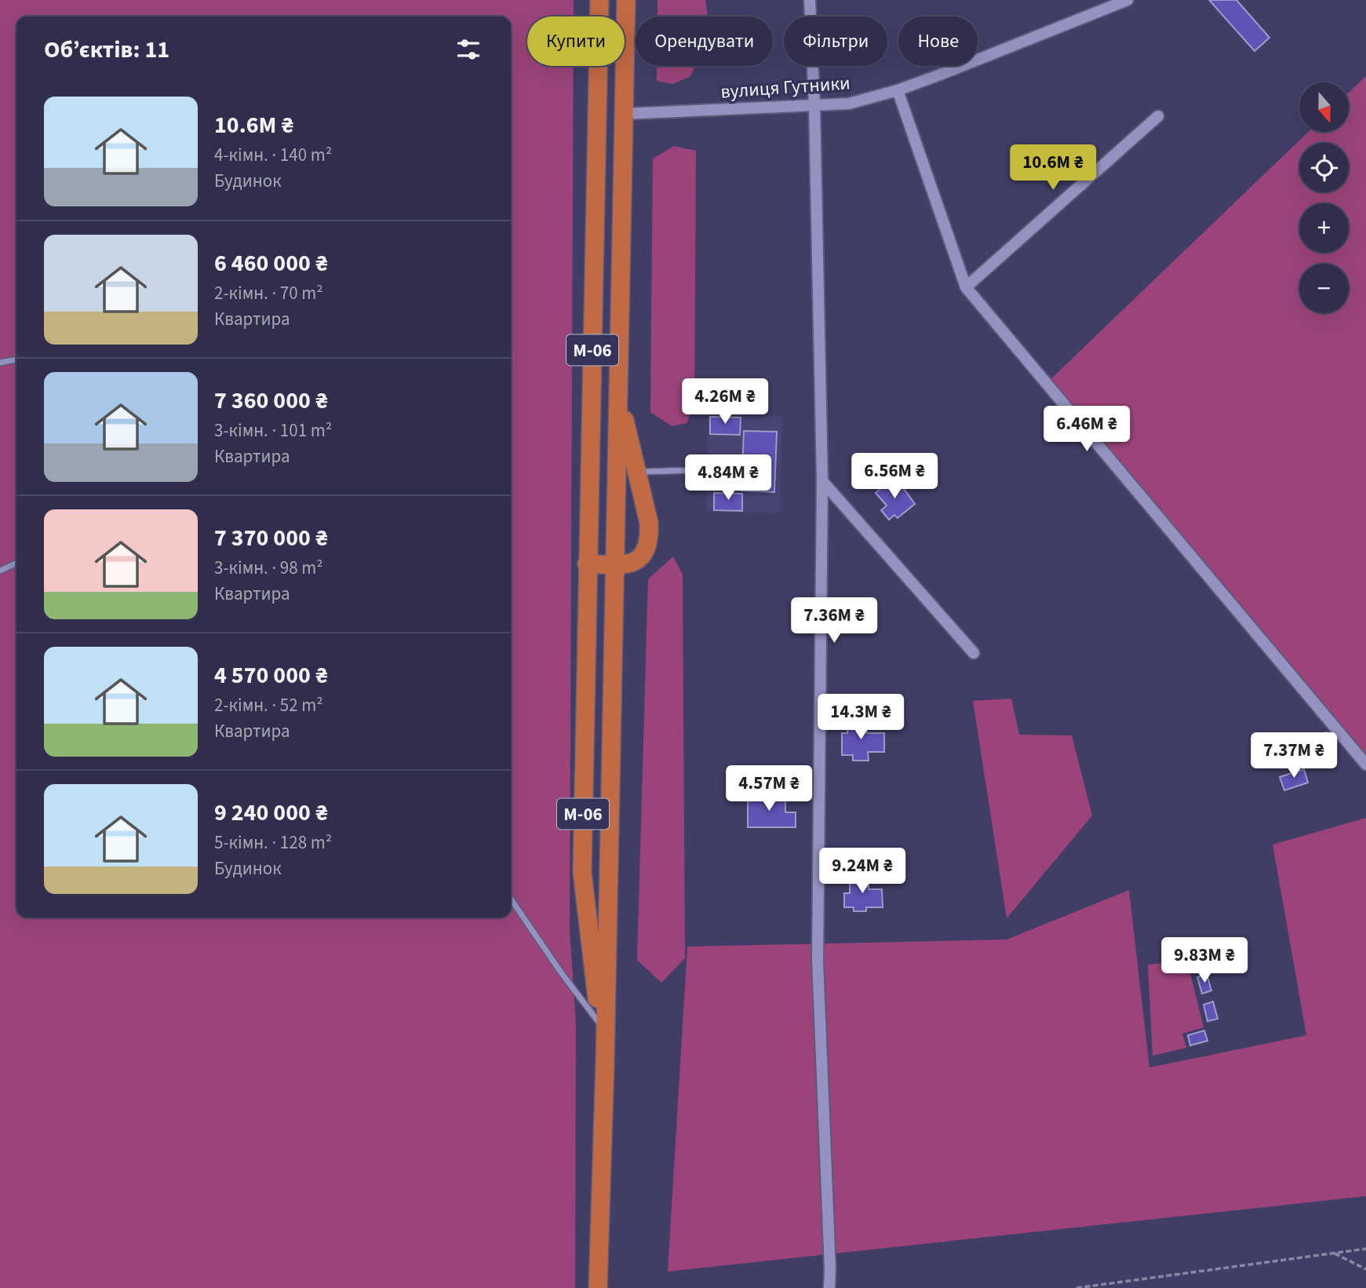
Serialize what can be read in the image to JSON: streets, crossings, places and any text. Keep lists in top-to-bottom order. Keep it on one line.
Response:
{"streets":{"highway":["М-06"],"street":["вулиця Гутники"]},"crossings":[["вулиця Гутники","М-06"]],"north":"bottom","page":{"chip":["Купити","Орендувати","Фільтри","Нове"],"heading":"Об’єктів: 11","map_buttons":["+","−"],"list":[{"name":"10.6M ₴","note":"4-кімн. · 140 m² · Будинок"},{"name":"6 460 000 ₴","note":"2-кімн. · 70 m² · Квартира"},{"name":"7 360 000 ₴","note":"3-кімн. · 101 m² · Квартира"},{"name":"7 370 000 ₴","note":"3-кімн. · 98 m² · Квартира"},{"name":"4 570 000 ₴","note":"2-кімн. · 52 m² · Квартира"},{"name":"9 240 000 ₴","note":"5-кімн. · 128 m² · Будинок"}],"price":["10.6M ₴","4.26M ₴","6.46M ₴","6.56M ₴","4.84M ₴","7.36M ₴","14.3M ₴","7.37M ₴","4.57M ₴","9.24M ₴","9.83M ₴"]}}
